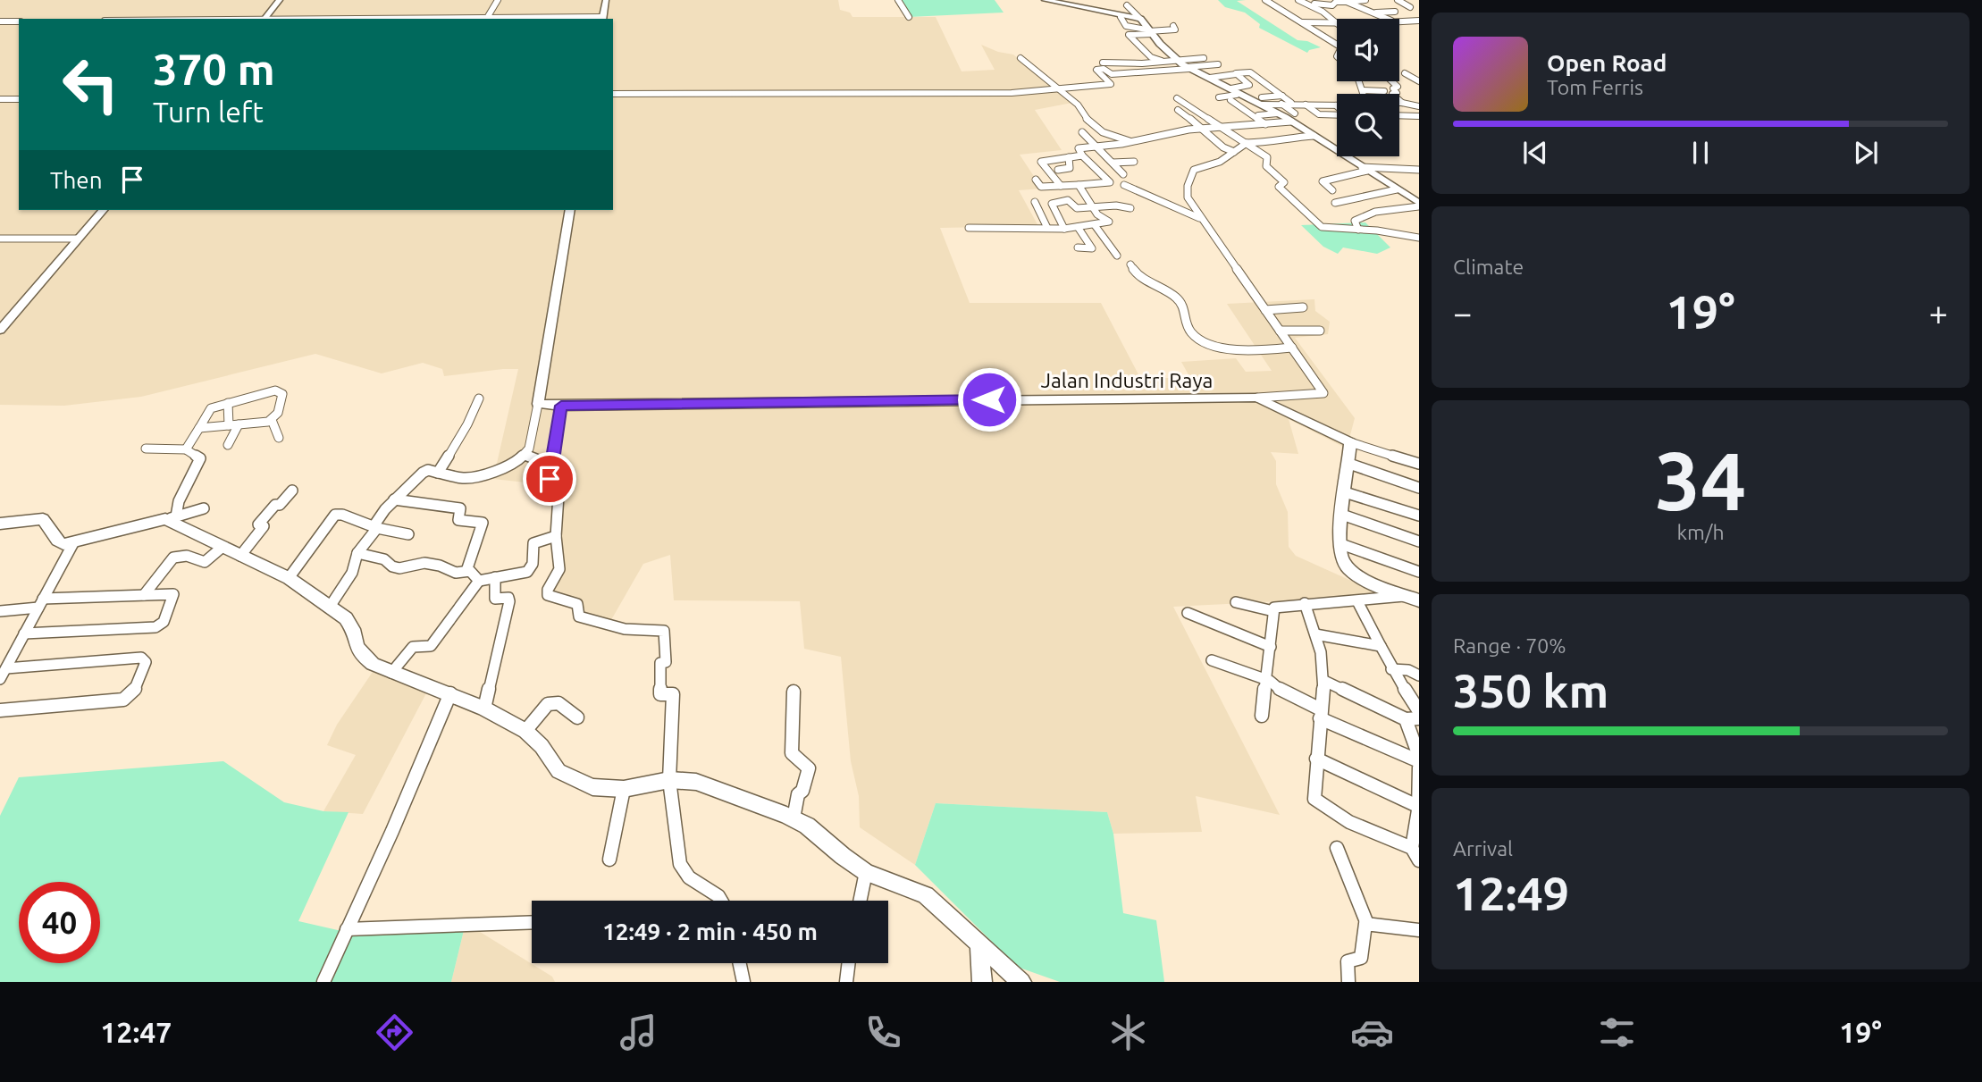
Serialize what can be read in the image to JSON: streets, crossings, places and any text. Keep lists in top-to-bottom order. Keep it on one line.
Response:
{"streets":{"street":["Jalan Industri Raya"]},"page":{"turn":["370 m","Turn left"],"song":["Open Road","Tom Ferris"],"then":"Then","tile":["Climate",["34","km/h"],["Range · 70%","350 km"],["Arrival","12:49"]],"heat":["−","19°","+"],"limit":"40","trip":"12:49 · 2 min · 450 m","tabs":["12:47","19°"]}}
